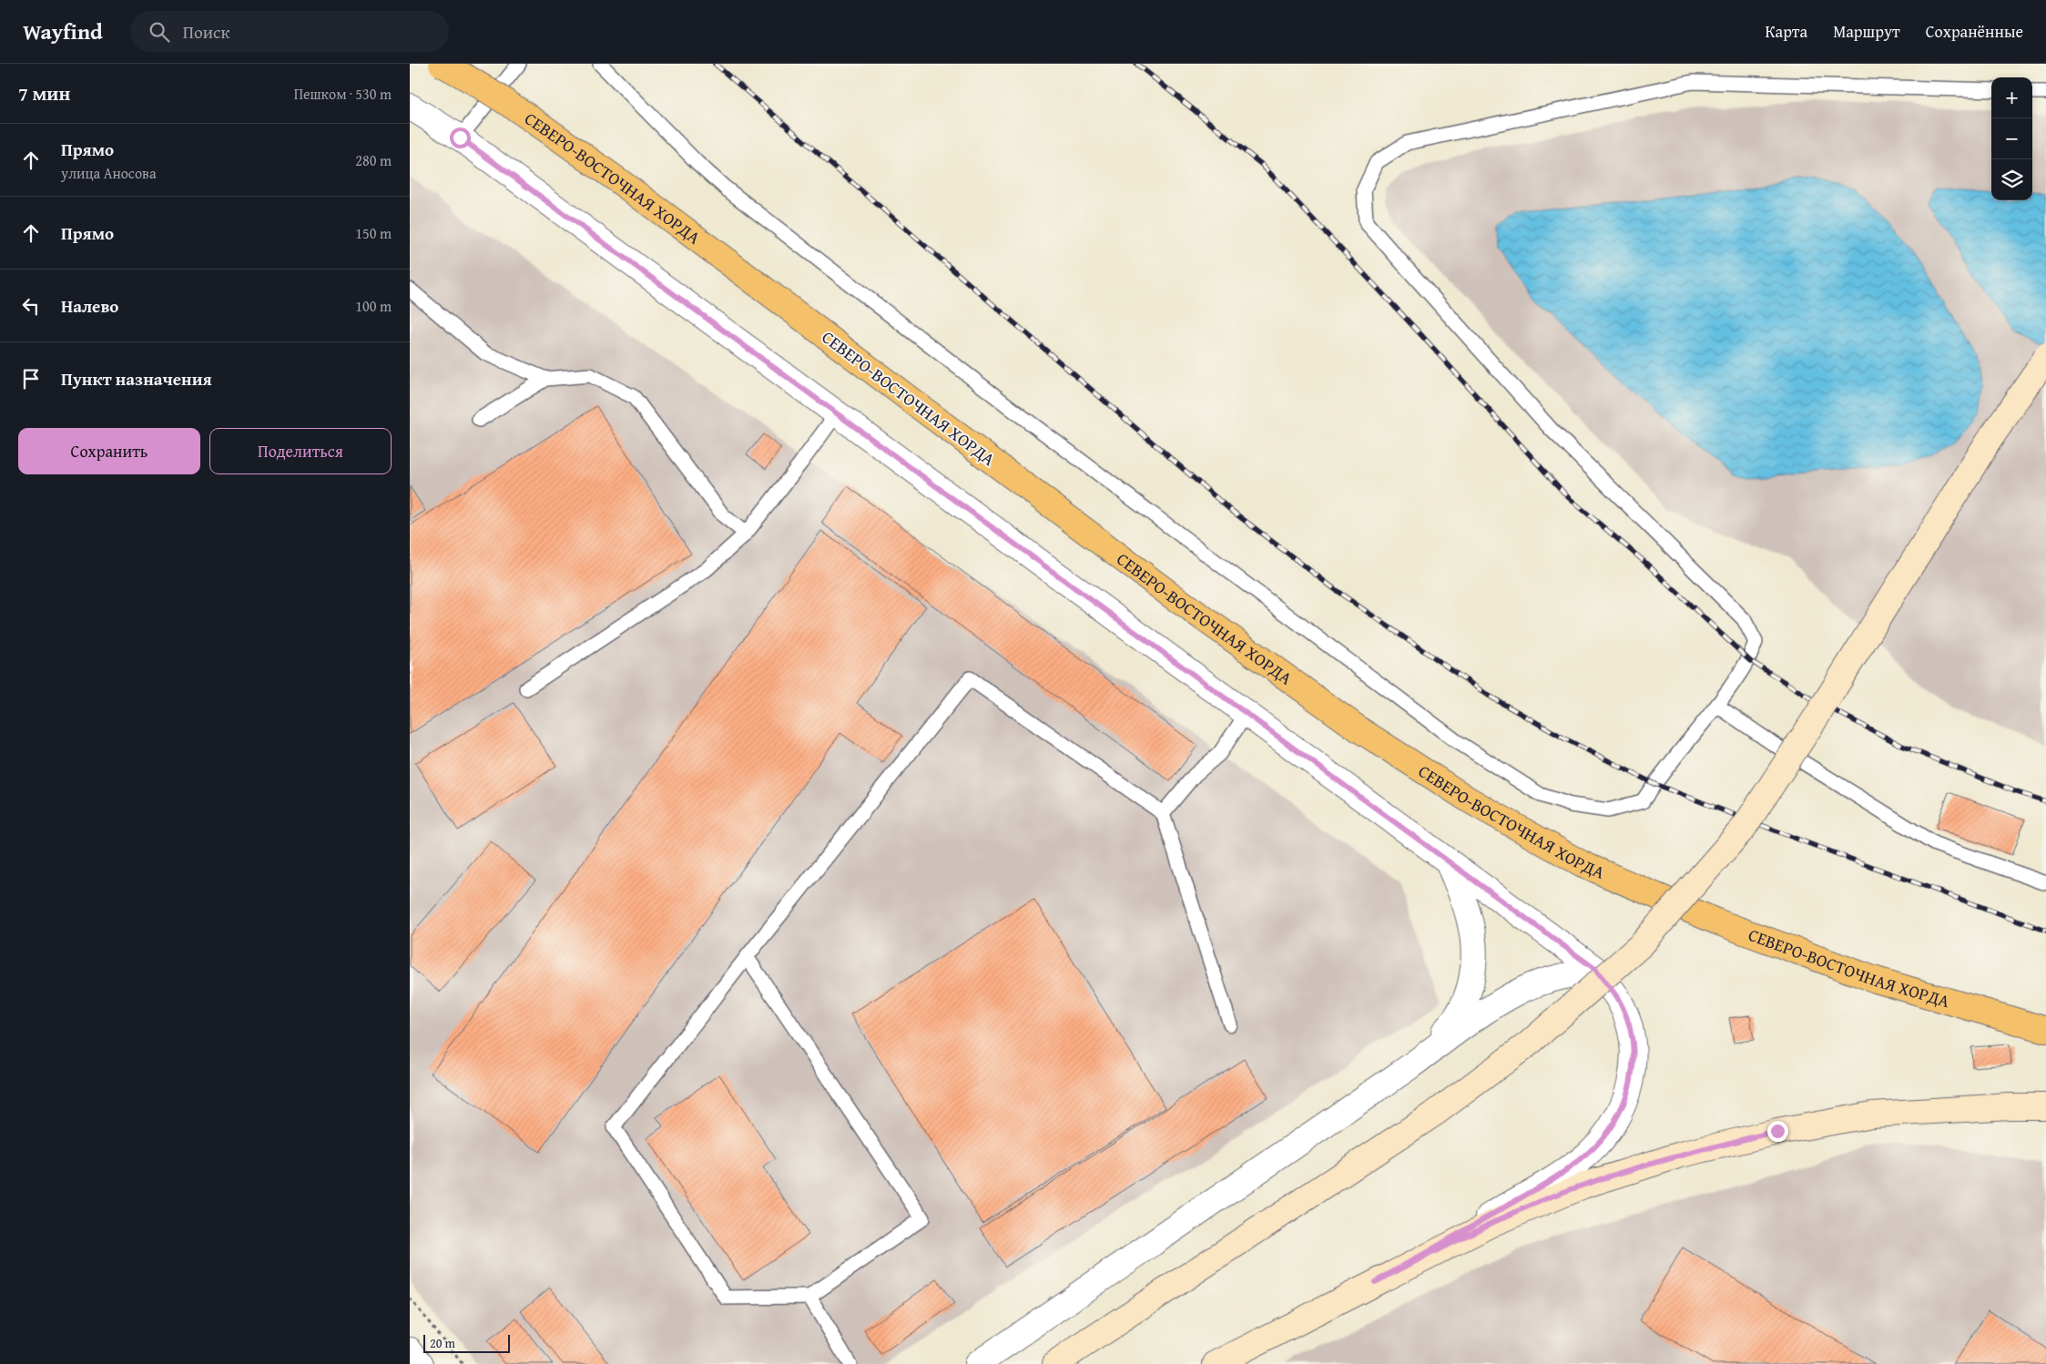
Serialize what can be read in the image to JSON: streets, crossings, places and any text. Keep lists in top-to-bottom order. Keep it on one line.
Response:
{"streets":{"main road":["СЕВЕРО-ВОСТОЧНАЯ ХОРДА"]},"scale_bar":"20 m","page":{"header":"Wayfind","search":"Поиск","nav":["Карта","Маршрут","Сохранённые"],"heading":["7 мин","Пешком · 530 m"],"map_buttons":["+","−"],"list":[["Прямо","улица Аносова","280 m"],["Прямо","150 m"],["Налево","100 m"],"Пункт назначения"],"buttons":["Сохранить","Поделиться"],"scale":"20 m"}}
